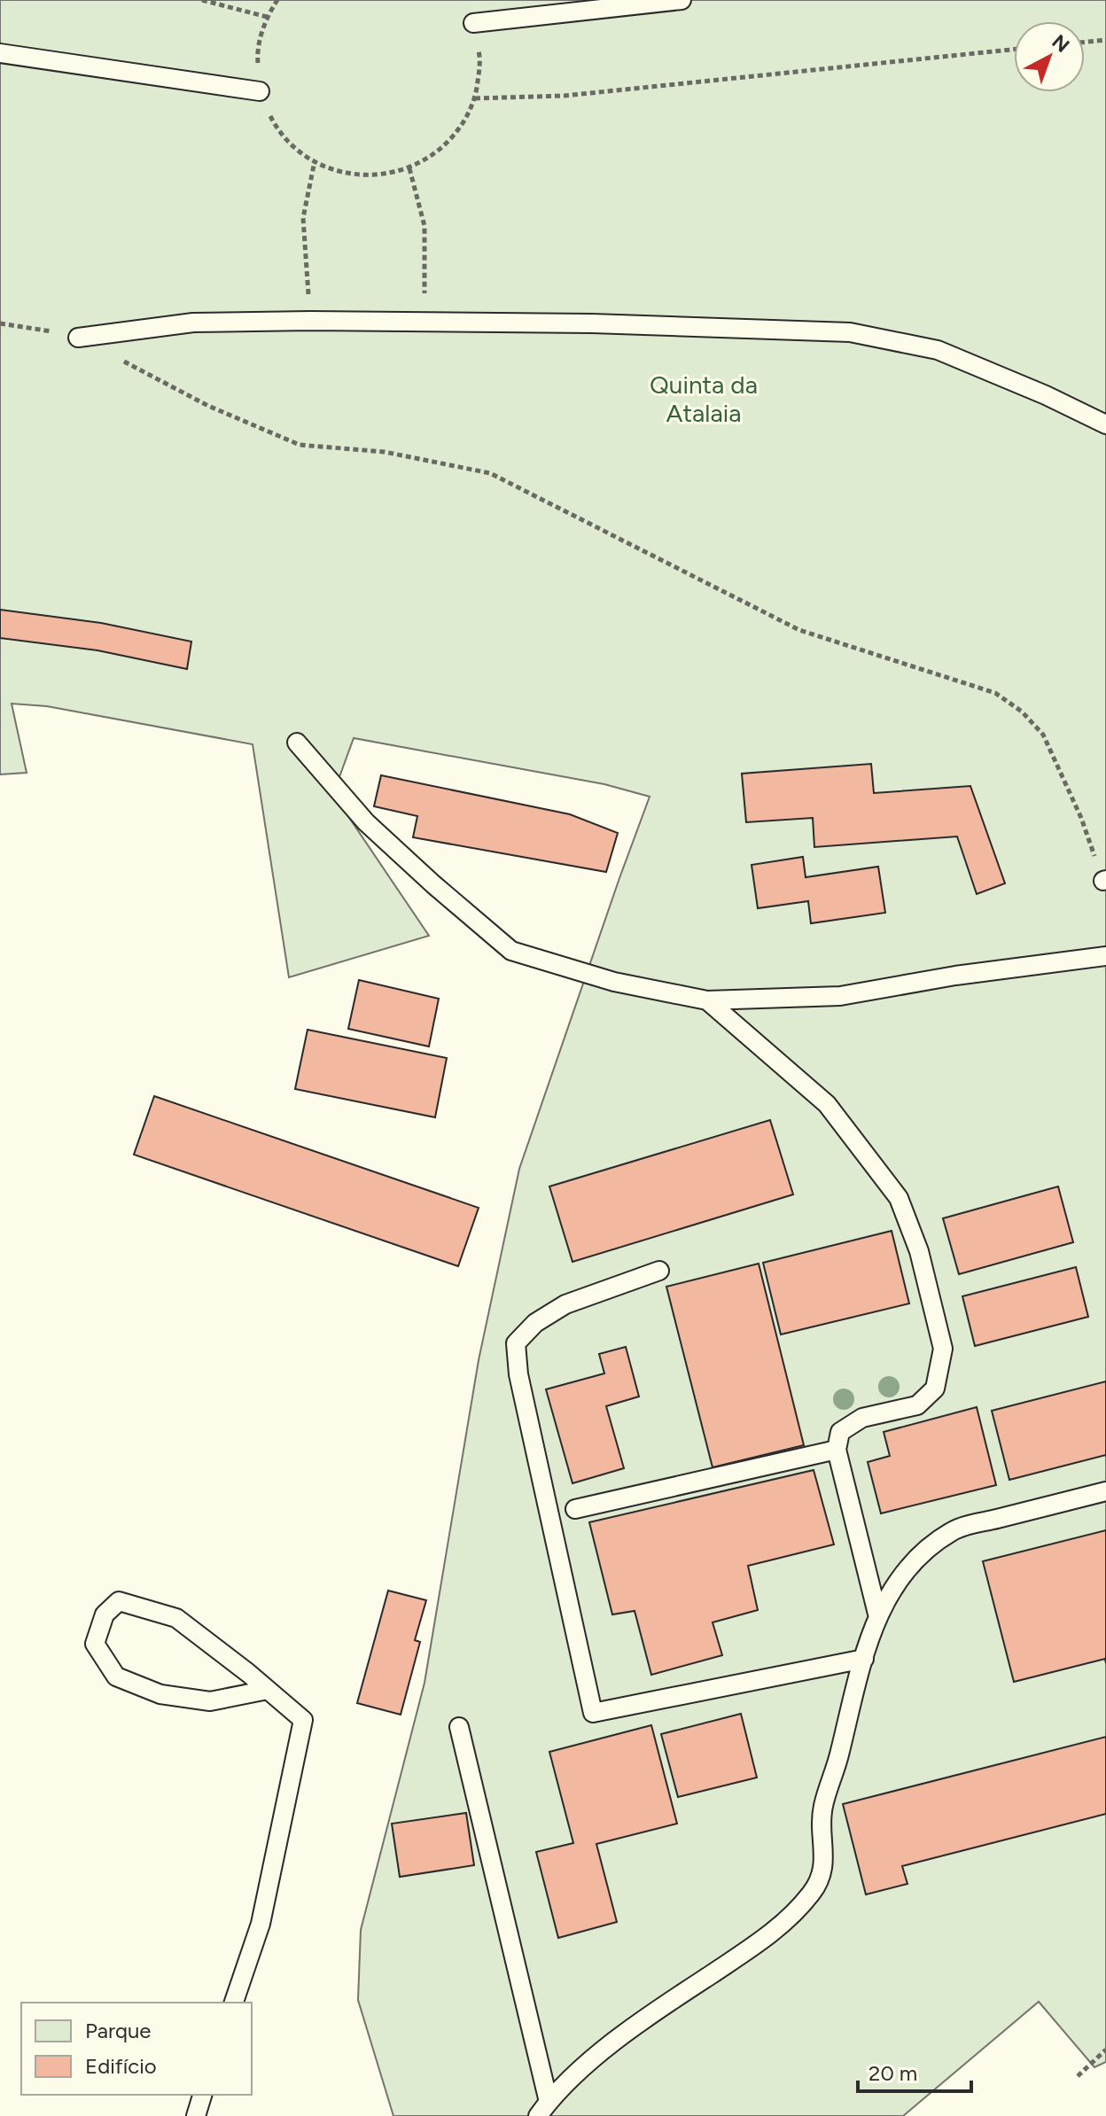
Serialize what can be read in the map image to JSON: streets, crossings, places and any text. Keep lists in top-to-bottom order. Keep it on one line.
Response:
{"parks":["Quinta da Atalaia"],"legend":["Parque","Edifício"],"scale_bar":"20 m","north":"top right"}
